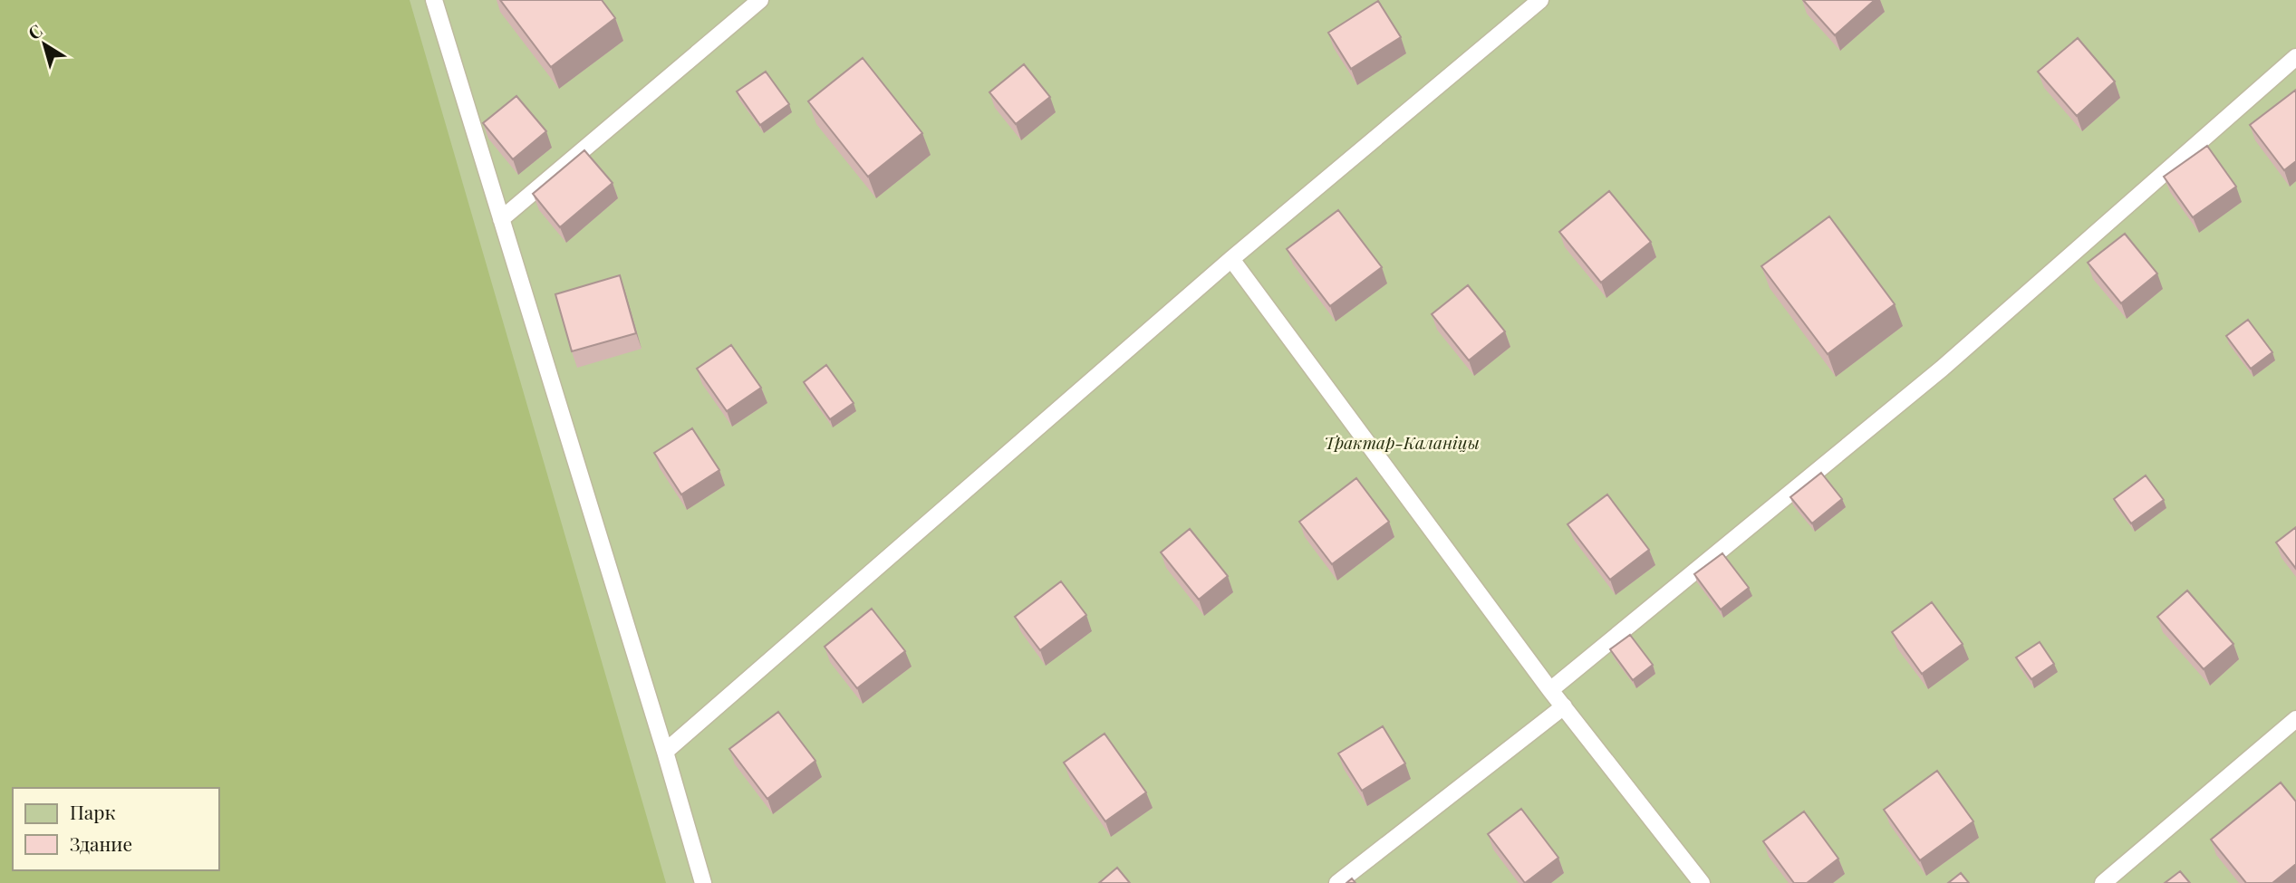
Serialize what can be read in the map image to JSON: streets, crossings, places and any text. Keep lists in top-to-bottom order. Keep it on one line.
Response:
{"parks":["Трактар-Каланіцы"],"legend":["Парк","Здание"],"north":"top left"}
